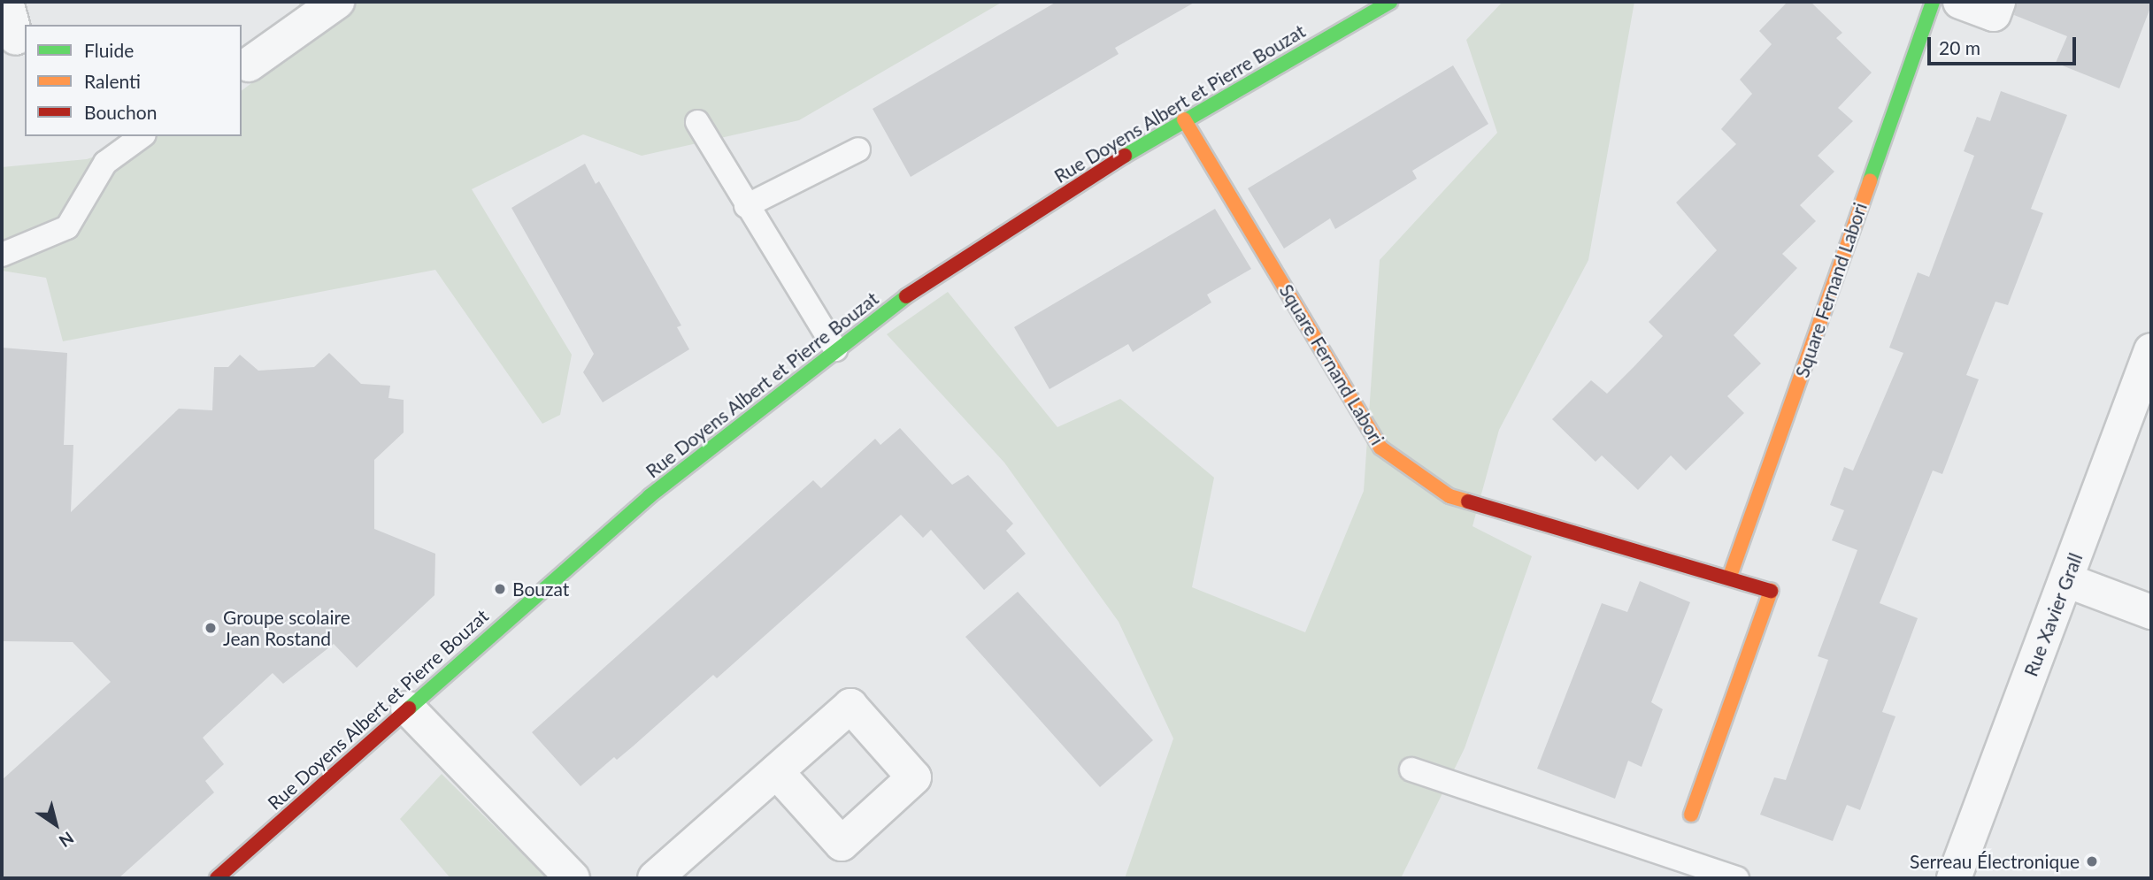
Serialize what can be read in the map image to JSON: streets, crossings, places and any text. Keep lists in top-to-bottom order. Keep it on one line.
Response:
{"streets":{"street":["Rue Doyens Albert et Pierre Bouzat","Square Fernand Labori","Rue Xavier Grall"]},"crossings":[["Rue Doyens Albert et Pierre Bouzat","Square Fernand Labori"]],"places":["Bouzat","Groupe scolaire Jean Rostand","Serreau Électronique"],"legend":["Fluide","Ralenti","Bouchon"],"scale_bar":"20 m","north":"bottom right"}
